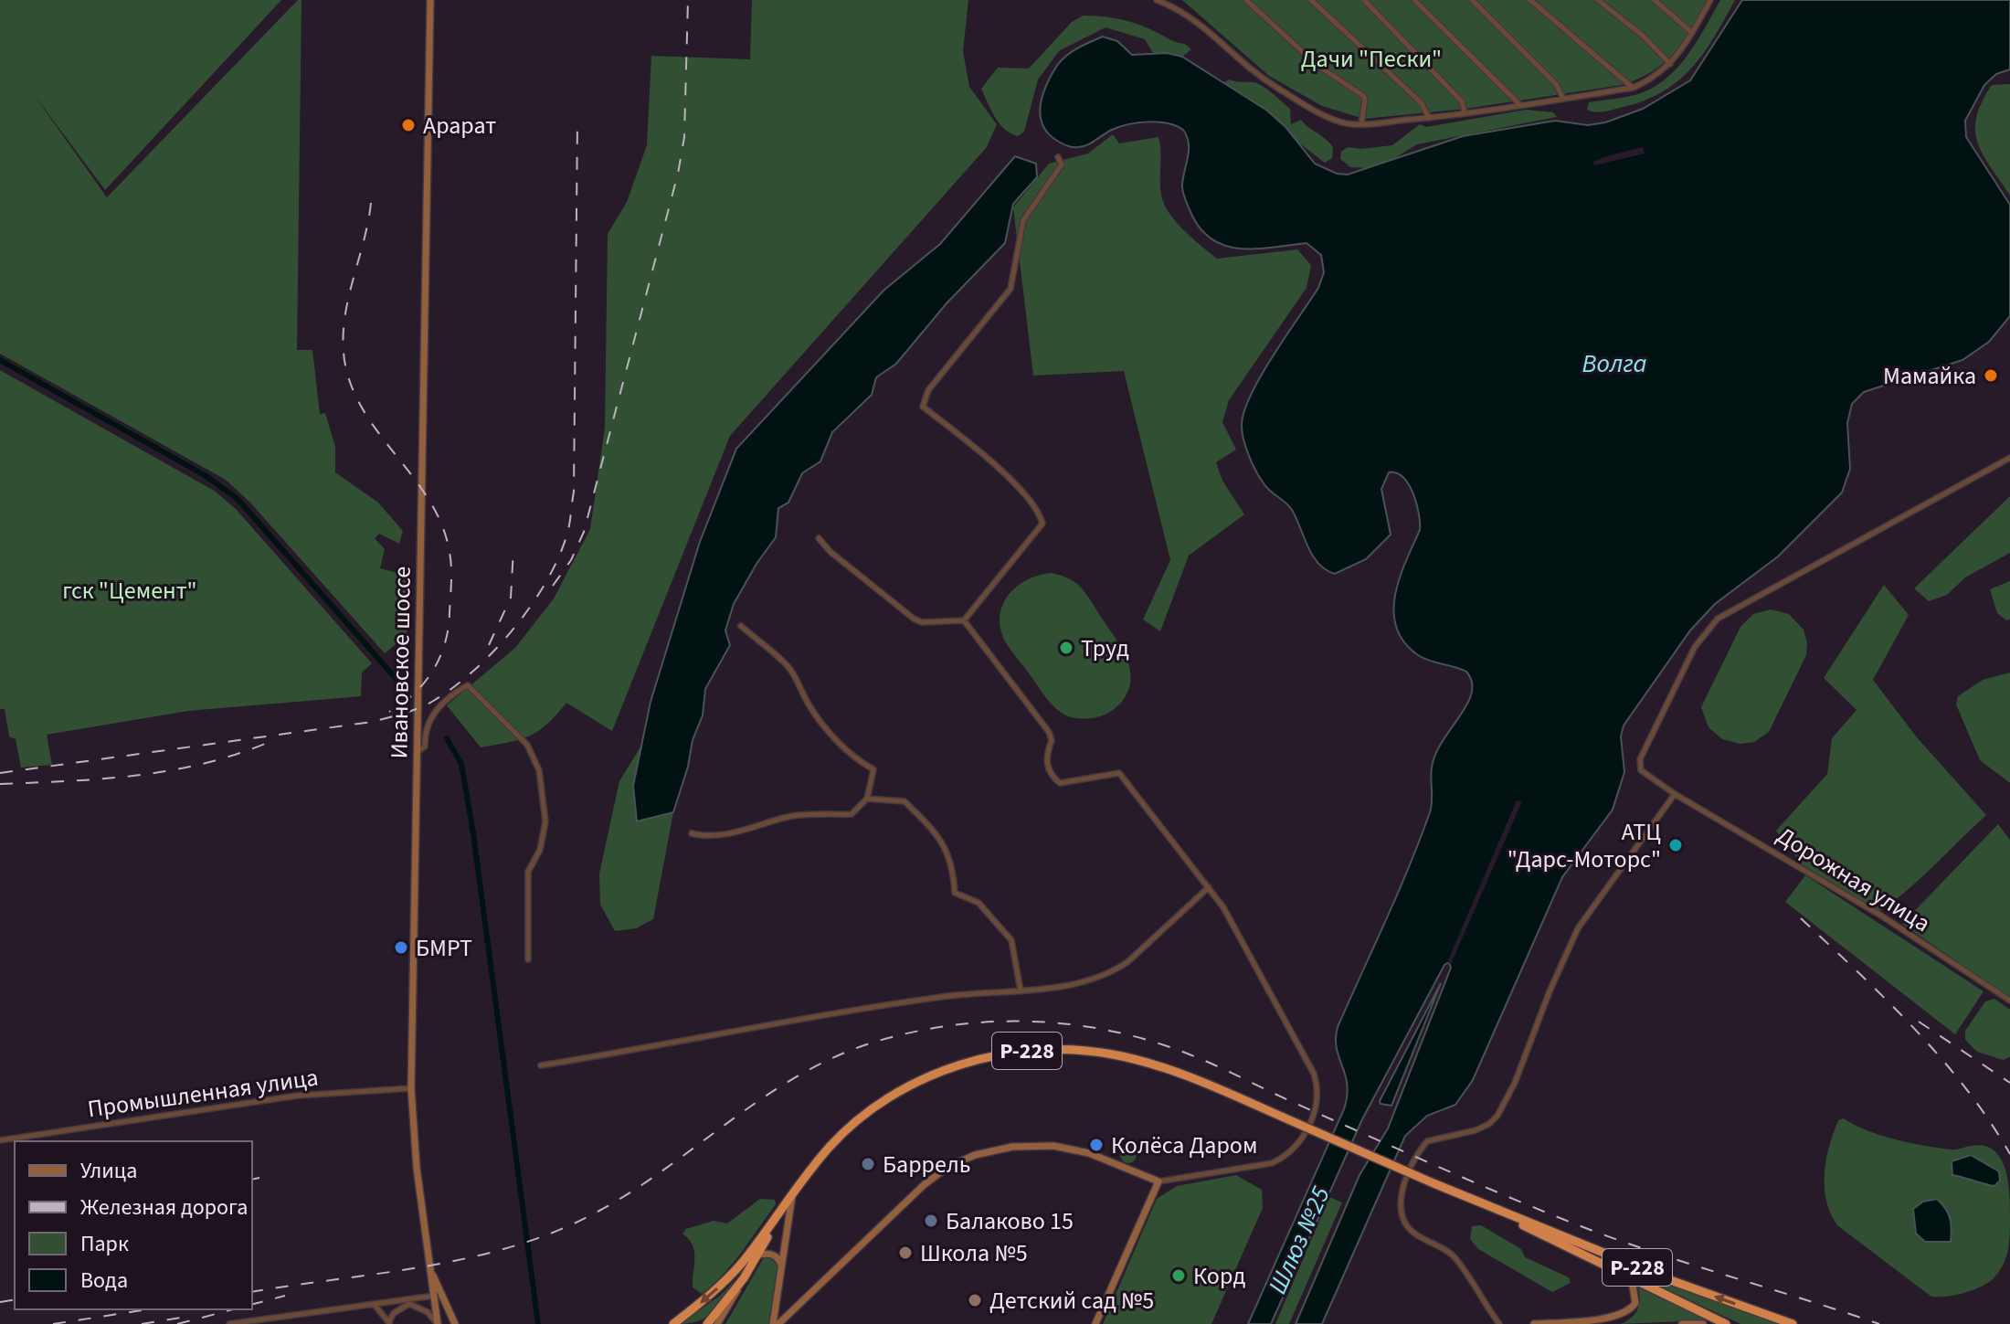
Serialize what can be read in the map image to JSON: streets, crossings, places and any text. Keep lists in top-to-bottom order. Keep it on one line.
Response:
{"streets":{"highway":["Р-228"],"street":["Ивановское шоссе","Дорожная улица","Промышленная улица"]},"crossings":[["Ивановское шоссе","Промышленная улица"]],"water":["Волга","Шлюз №25"],"parks":["Дачи \"Пески\"","гск \"Цемент\""],"places":["Арарат","Мамайка","Труд","АТЦ \"Дарс-Моторс\"","БМРТ","Колёса Даром","Баррель","Балаково 15","Школа №5","Корд","Детский сад №5"],"legend":["Улица","Железная дорога","Парк","Вода"]}
